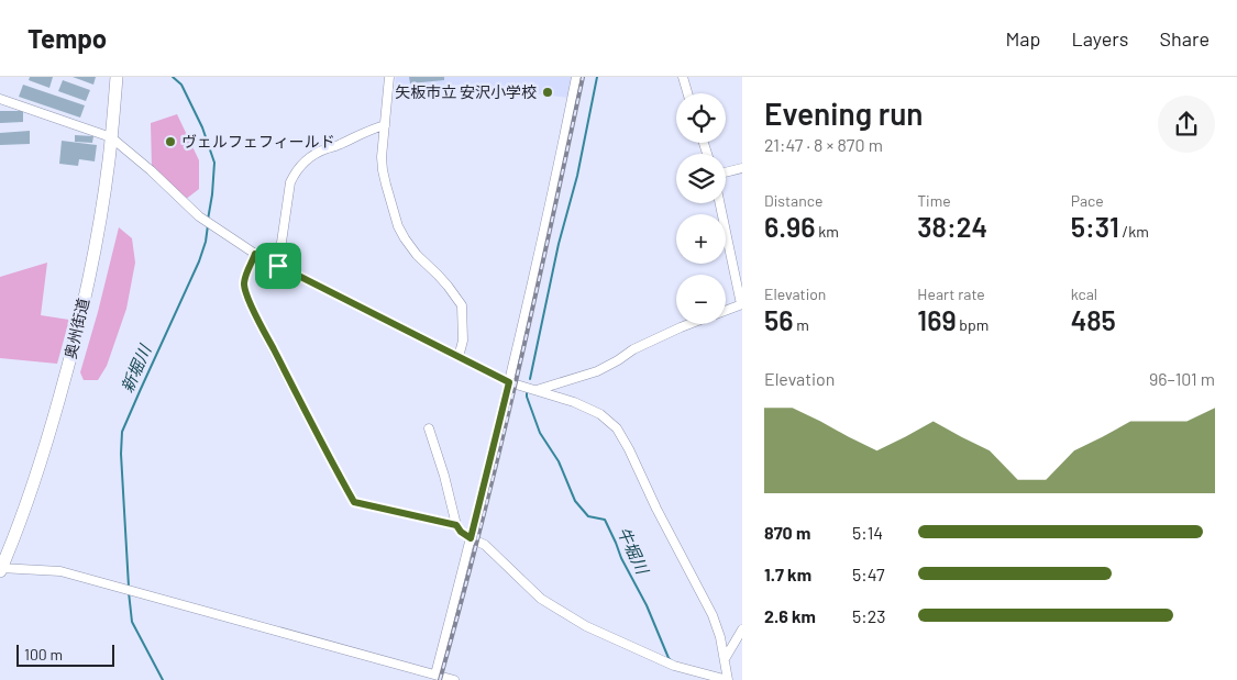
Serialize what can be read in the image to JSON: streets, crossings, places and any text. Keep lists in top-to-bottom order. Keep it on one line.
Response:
{"streets":{"highway":["奥州街道"]},"water":["新堀川","牛堀川"],"places":["矢板市立 安沢小学校","ヴェルフェフィールド"],"scale_bar":"100 m","page":{"header":"Tempo","nav":["Map","Layers","Share"],"heading":["Evening run","21:47 · 8 × 870 m"],"map_buttons":["+","−"],"stats":[["Distance","6.96 km"],["Time","38:24"],["Pace","5:31 /km"],["Elevation","56 m"],["Heart rate","169 bpm"],["kcal","485"]],"chart":["Elevation","96–101 m"],"list":[{"name":"870 m","note":"5:14"},{"name":"1.7 km","note":"5:47"},{"name":"2.6 km","note":"5:23"}],"scale":"100 m"}}
